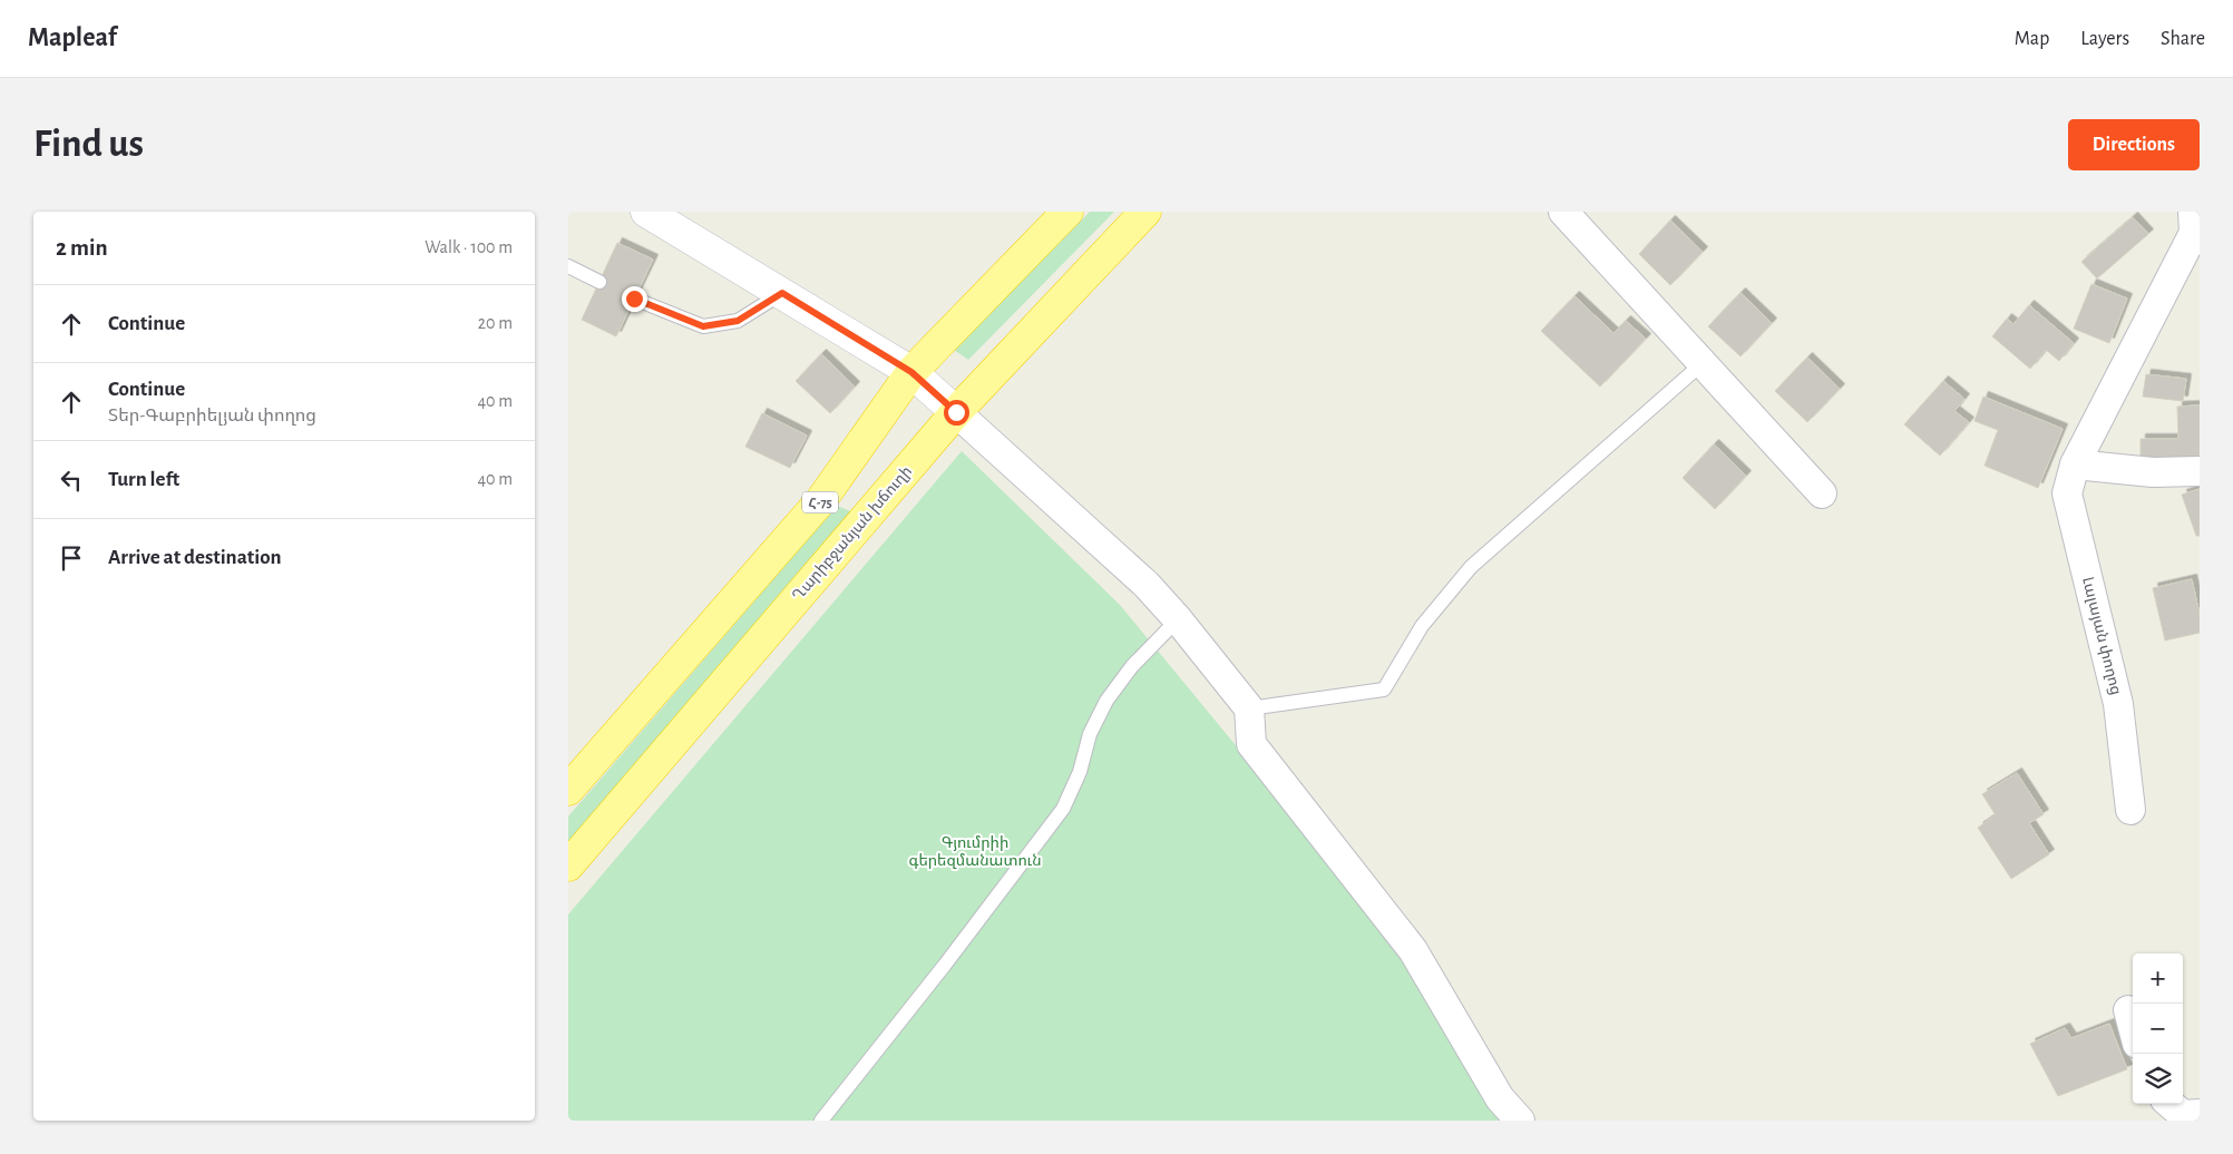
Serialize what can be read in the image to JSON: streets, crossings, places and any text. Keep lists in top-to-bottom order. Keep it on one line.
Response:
{"streets":{"highway":["Հ-75","Ղարիբջանյան խճուղի"],"street":["Լալայան փողոց"]},"parks":["Գյումրիի գերեզմանատուն"],"page":{"header":"Mapleaf","nav":["Map","Layers","Share"],"buttons":"Directions","title":"Find us","heading":["2 min","Walk · 100 m"],"list":[["Continue","20 m"],["Continue","Տեր-Գաբրիելյան փողոց","40 m"],["Turn left","40 m"],"Arrive at destination"],"map_buttons":["+","−"]}}
